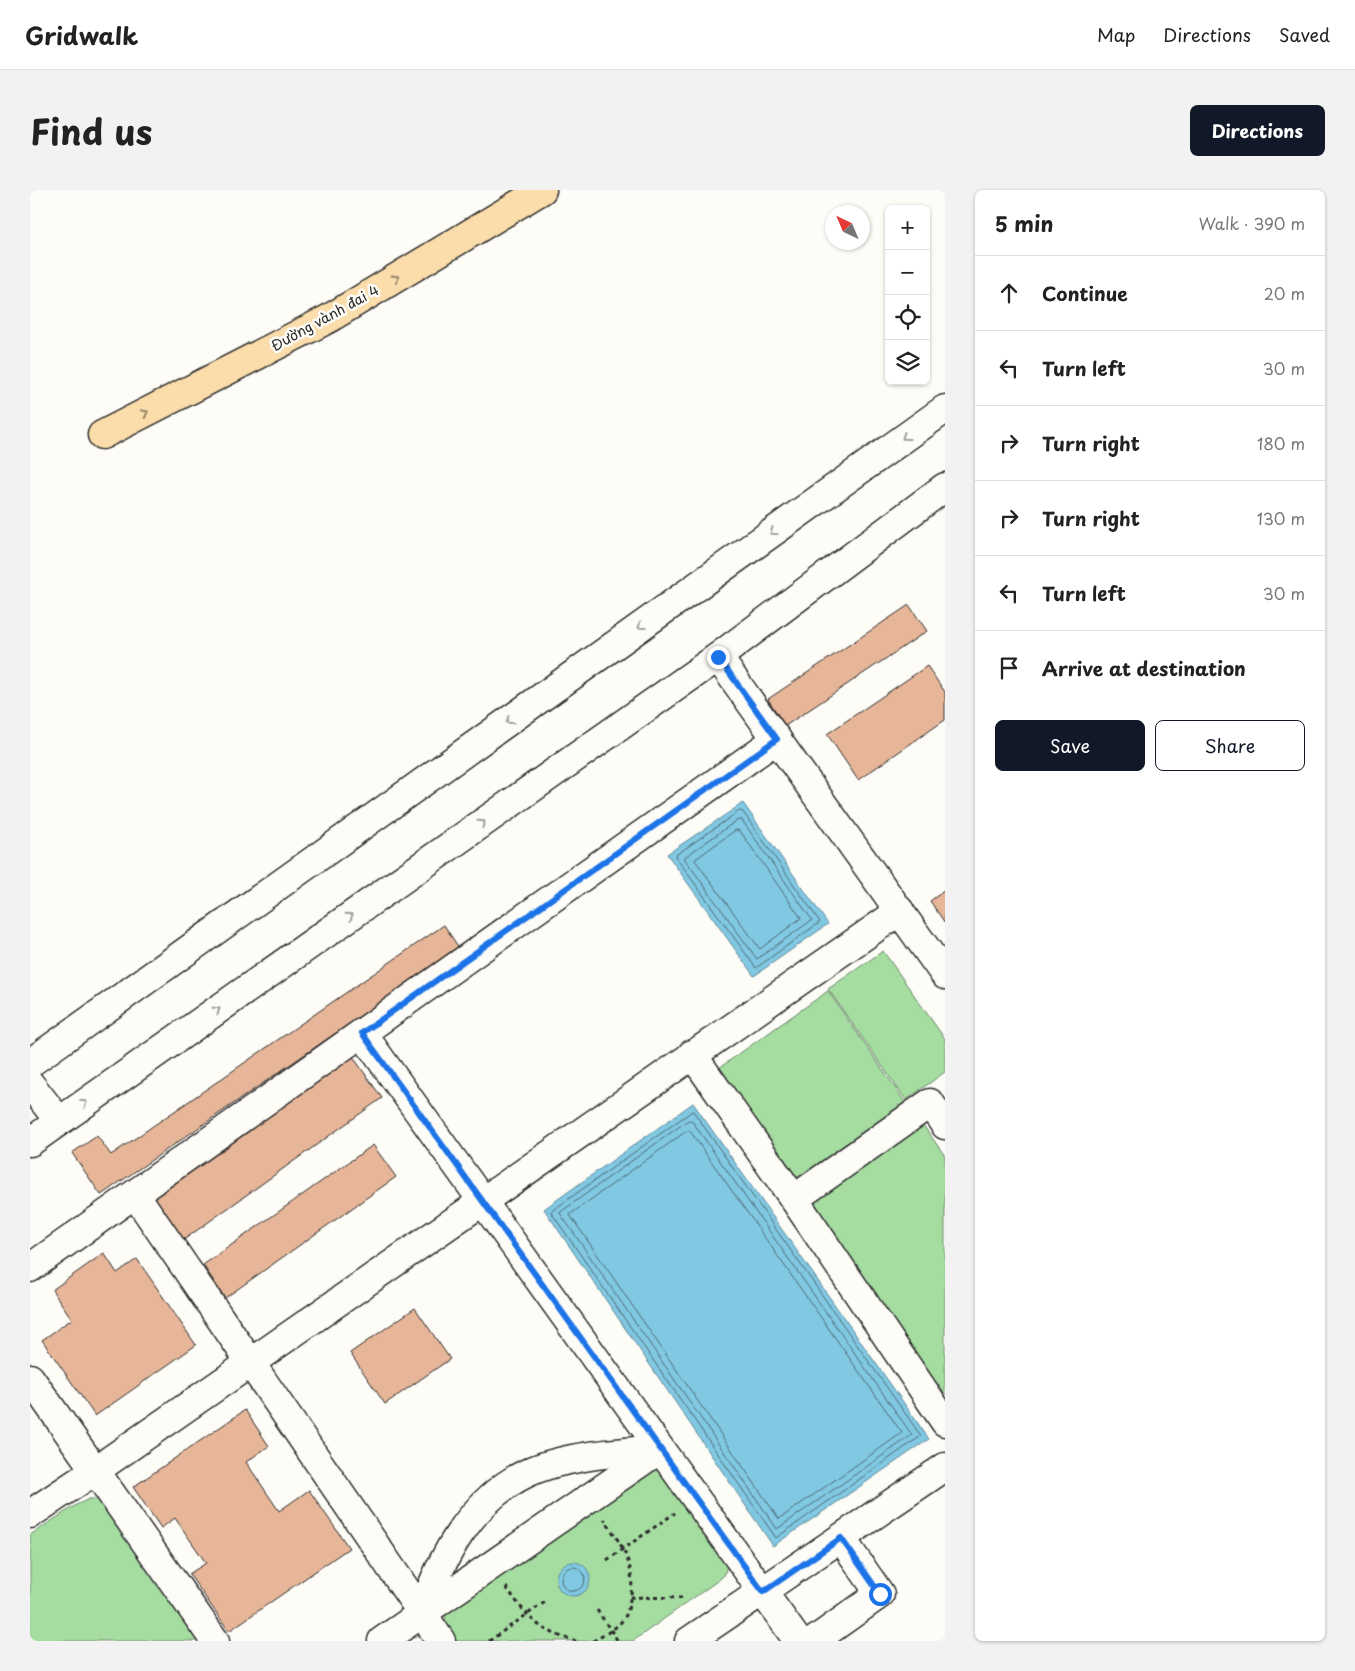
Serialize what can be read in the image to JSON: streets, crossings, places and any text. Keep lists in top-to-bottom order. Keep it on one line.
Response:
{"streets":{"main road":["Đường vành đai 4"]},"one_way":["Đường vành đai 4"],"north":"top left","page":{"header":"Gridwalk","nav":["Map","Directions","Saved"],"title":"Find us","buttons":["Directions",["Save","Share"]],"heading":["5 min","Walk · 390 m"],"map_buttons":["+","−"],"list":[["Continue","20 m"],["Turn left","30 m"],["Turn right","180 m"],["Turn right","130 m"],["Turn left","30 m"],"Arrive at destination"]}}
